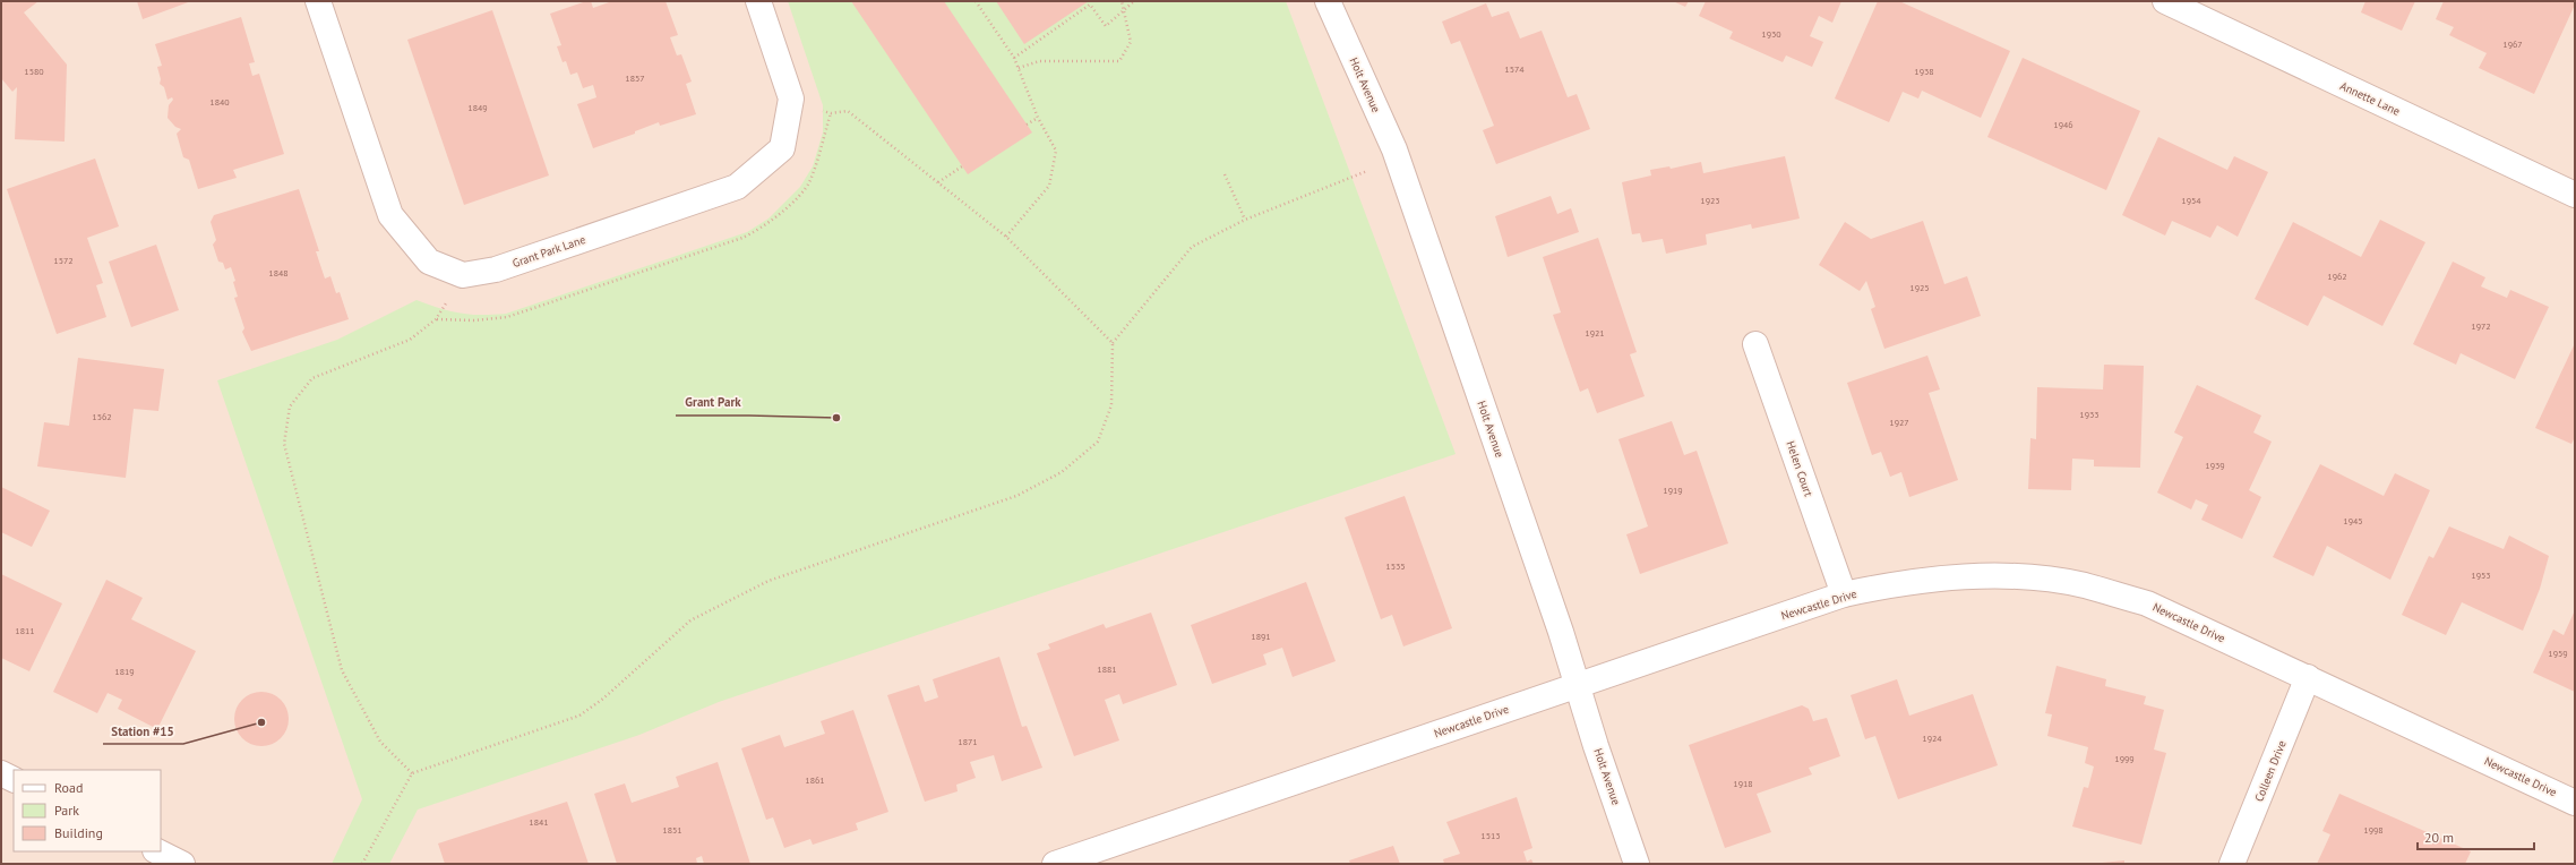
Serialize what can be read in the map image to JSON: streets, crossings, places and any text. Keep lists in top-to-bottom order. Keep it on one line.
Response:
{"streets":{"street":["Holt Avenue","Annette Lane","Grant Park Lane","Helen Court","Newcastle Drive","Colleen Drive"]},"crossings":[["Holt Avenue","Newcastle Drive"],["Helen Court","Newcastle Drive"],["Newcastle Drive","Colleen Drive"]],"places":["Grant Park","Station #15"],"house_numbers":["1930","1967","1574","1580","1938","1857","1840","1849","1946","1923","1954","1572","1848","1962","1925","1972","1921","1933","1562","1927","1939","1919","1945","1535","1953","1811","1891","1959","1881","1819","1924","1871","1999","1861","1918","1841","1851","1998","1513"],"legend":["Road","Park","Building"],"scale_bar":"20 m"}
